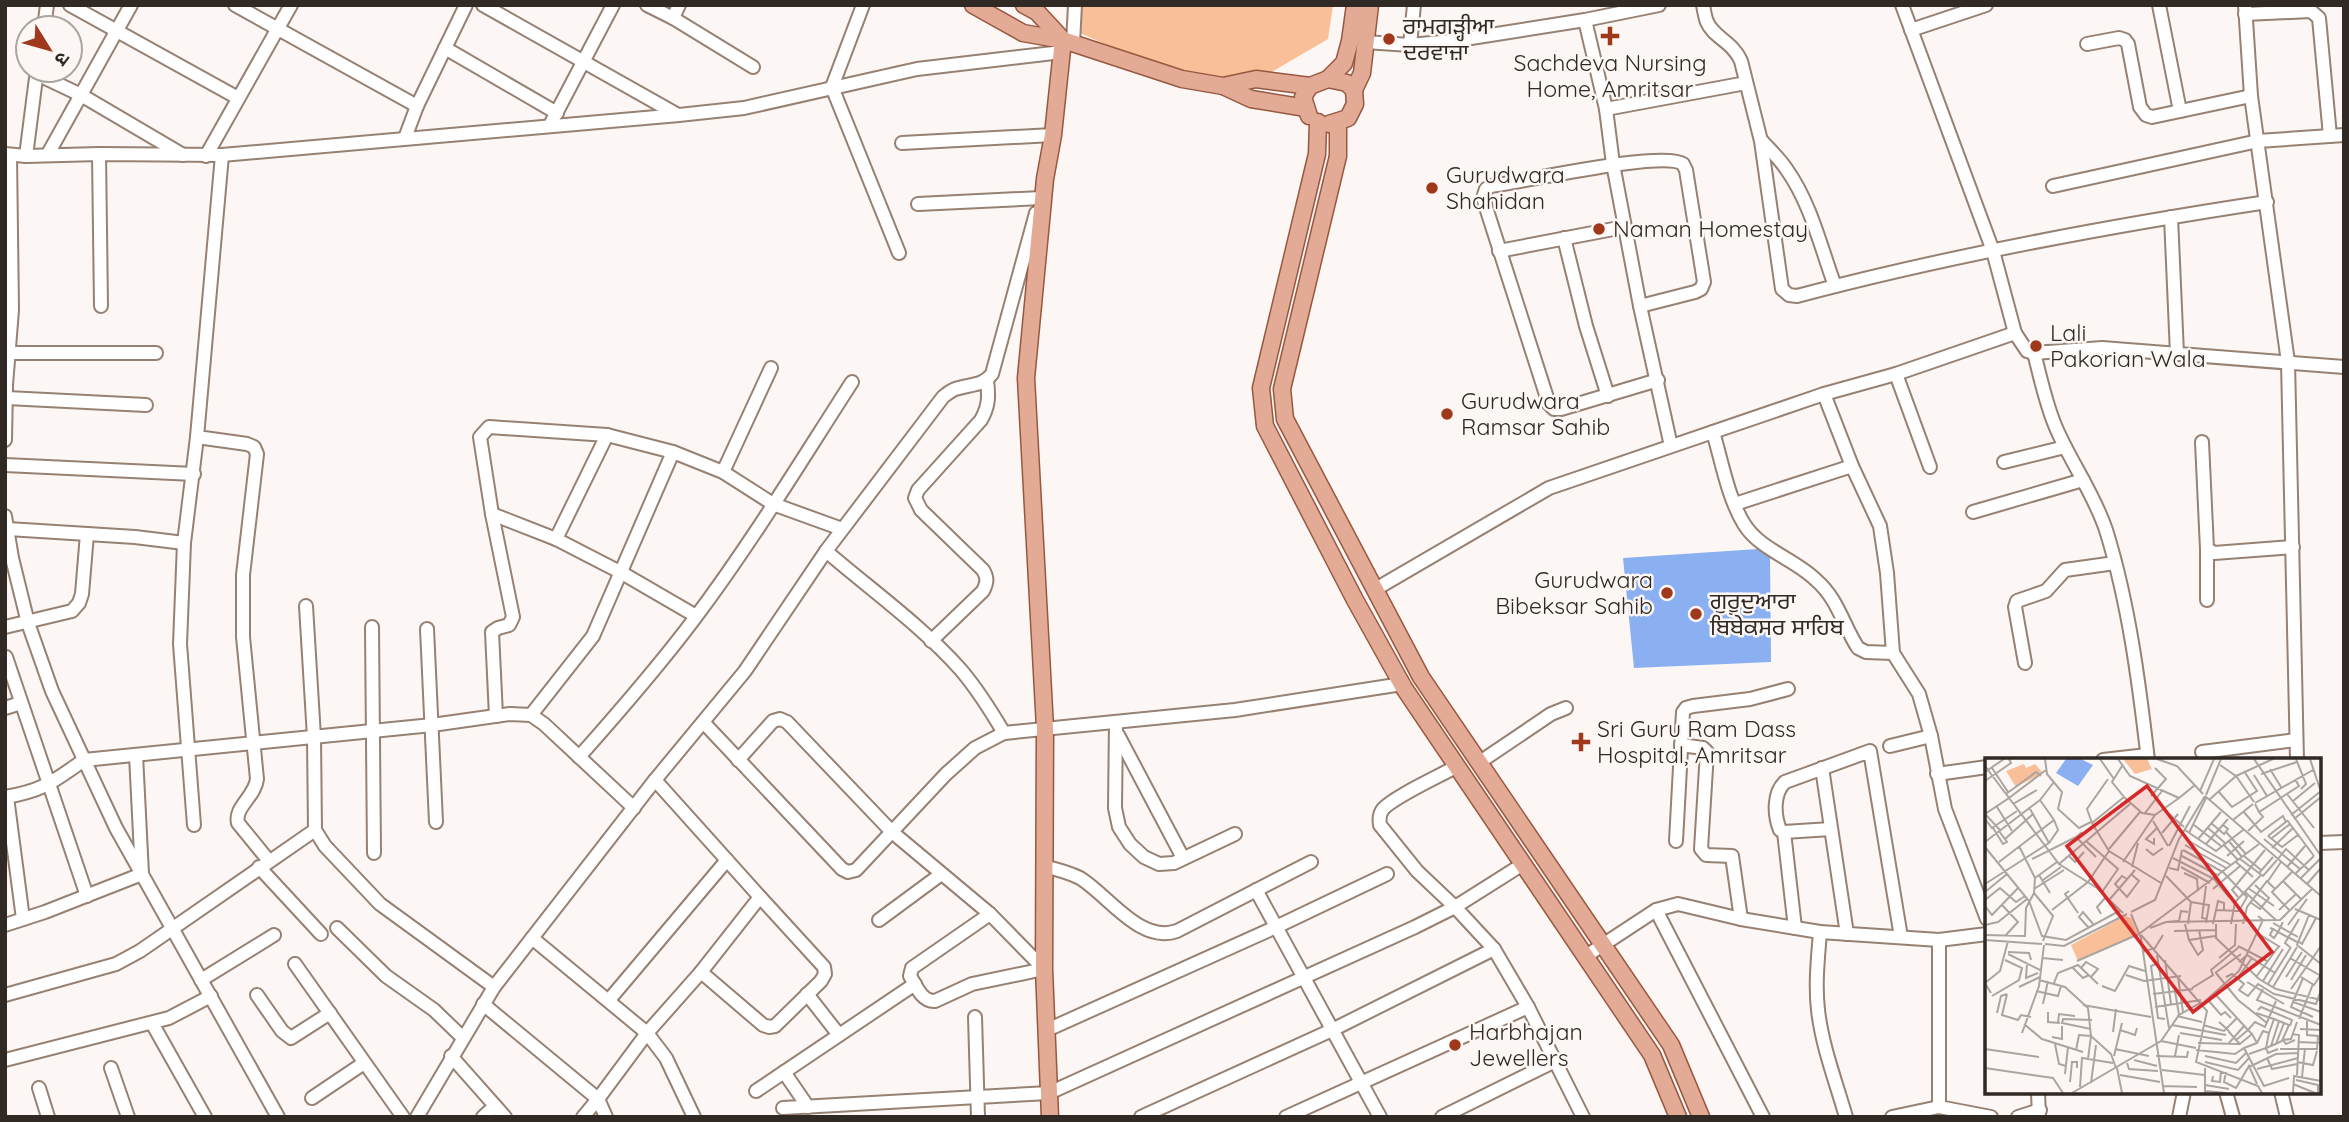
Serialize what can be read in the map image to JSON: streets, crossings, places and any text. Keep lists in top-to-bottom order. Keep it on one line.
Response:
{"places":{"health":["Sachdeva Nursing Home, Amritsar","Sri Guru Ram Dass Hospital, Amritsar"],"other":["ਰਾਮਗੜ੍ਹੀਆ ਦਰਵਾਜ਼ਾ","Gurudwara Shahidan","Naman Homestay","Lali Pakorian Wala","Gurudwara Ramsar Sahib","Gurudwara Bibeksar Sahib","ਗੁਰੂਦੁਆਰਾ ਬਿਬੇਕਸਰ ਸਾਹਿਬ","Harbhajan Jewellers"]},"north":"bottom right"}
